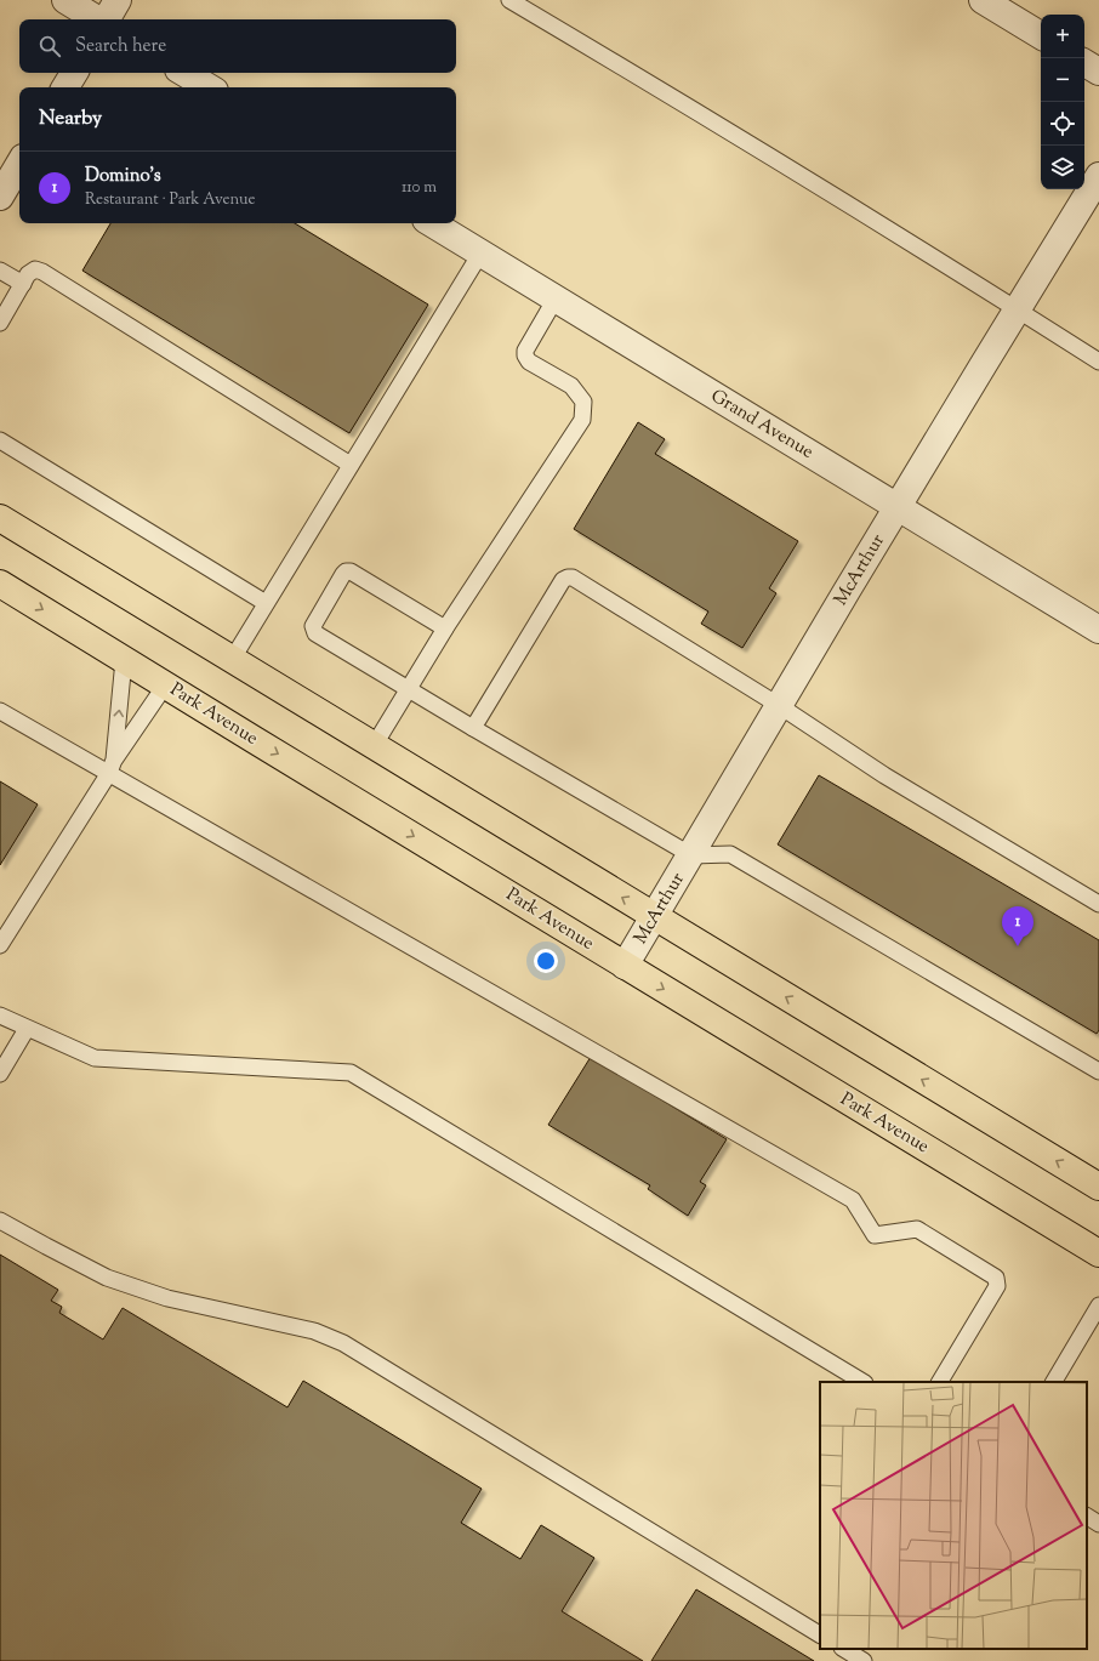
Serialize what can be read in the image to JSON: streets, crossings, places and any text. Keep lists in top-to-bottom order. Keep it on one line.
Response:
{"streets":{"main road":["Park Avenue"],"street":["Grand Avenue","McArthur"]},"crossings":[["Grand Avenue","McArthur"],["McArthur","Park Avenue"]],"page":{"map_buttons":["+","−"],"search":"Search here","heading":"Nearby","list":[{"mark":"1","name":"Domino's","note":"Restaurant · Park Avenue","value":"110 m"}],"pins":"1"}}
